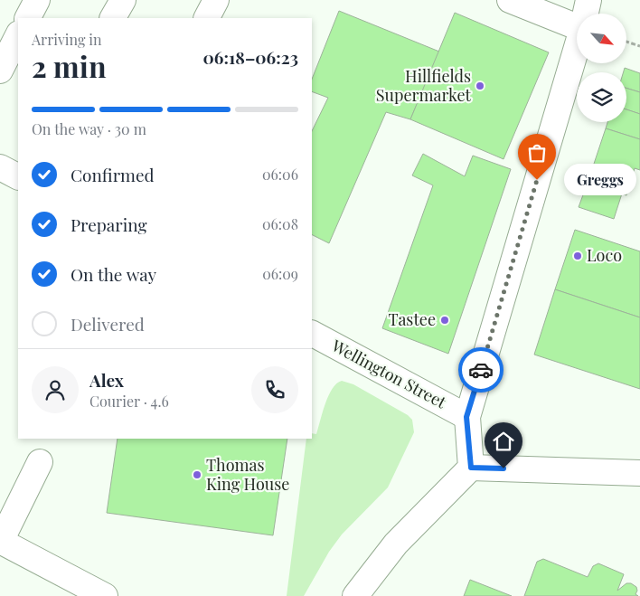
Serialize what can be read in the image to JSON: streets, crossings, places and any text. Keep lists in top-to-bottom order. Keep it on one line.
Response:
{"streets":{"street":["Wellington Street"]},"places":["Hillfields Supermarket","Greggs","Loco","Tastee","Thomas King House"],"north":"bottom right","page":{"heading":["2 min","Arriving in","06:18–06:23"],"panel":["Alex","Courier · 4.6"],"bar":"On the way · 30 m","list":[["Confirmed","06:06"],["Preparing","06:08"],["On the way","06:09"],"Delivered"],"bubble":"Greggs"}}
